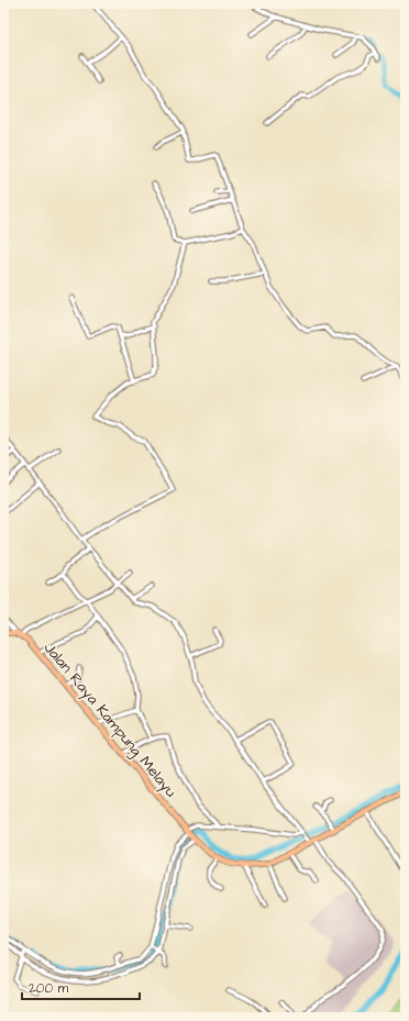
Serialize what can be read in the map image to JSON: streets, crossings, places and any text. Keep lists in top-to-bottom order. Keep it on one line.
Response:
{"streets":{"main road":["Jalan Raya Kampung Melayu"]},"scale_bar":"200 m"}
